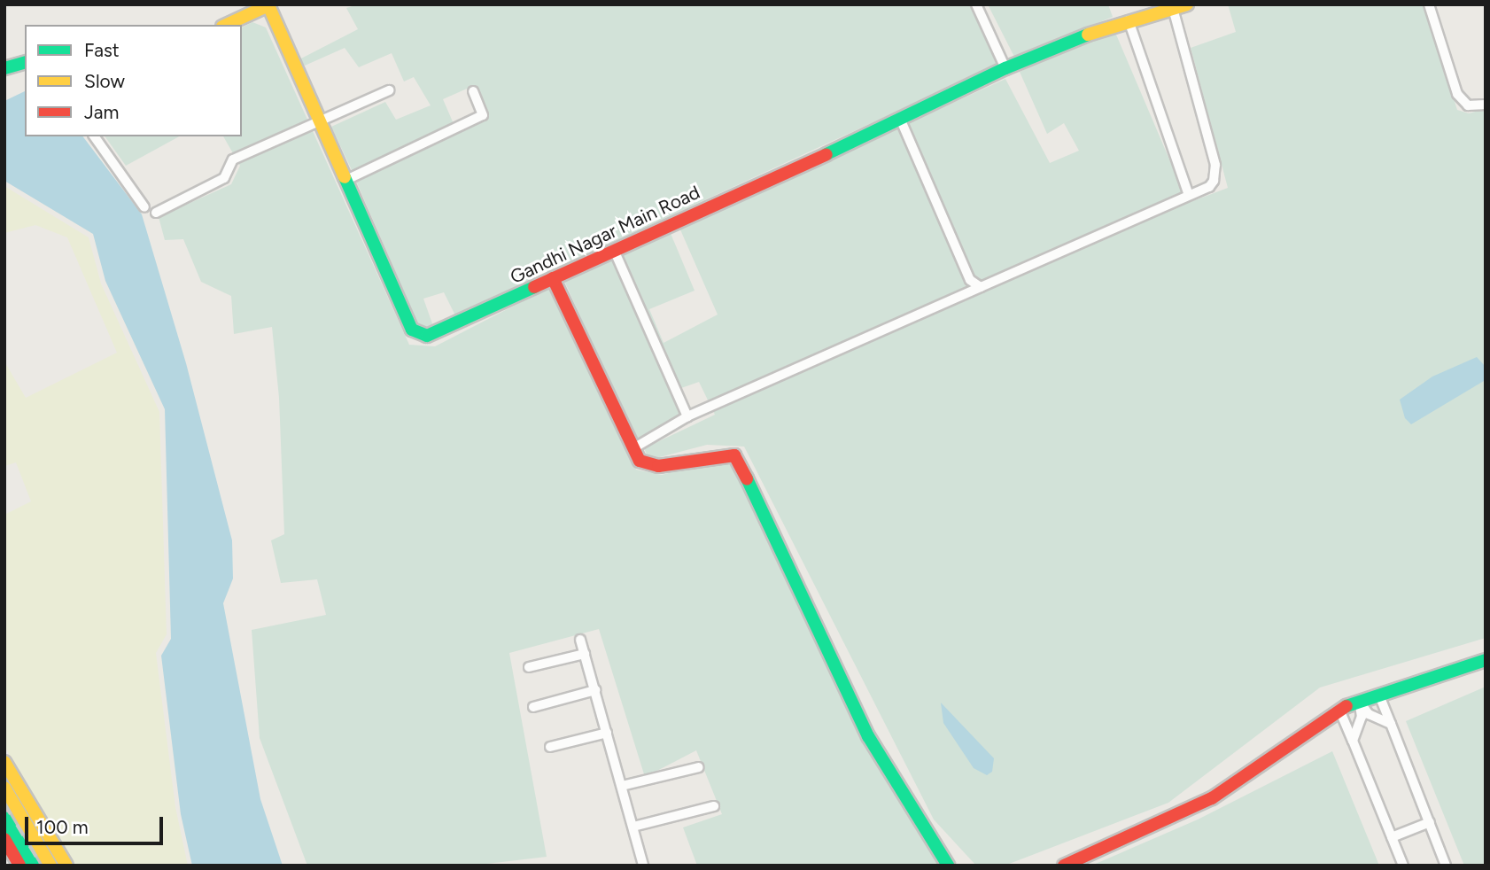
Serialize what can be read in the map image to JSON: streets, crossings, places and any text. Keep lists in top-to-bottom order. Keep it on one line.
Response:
{"streets":{"street":["Gandhi Nagar Main Road"]},"legend":["Fast","Slow","Jam"],"scale_bar":"100 m"}
